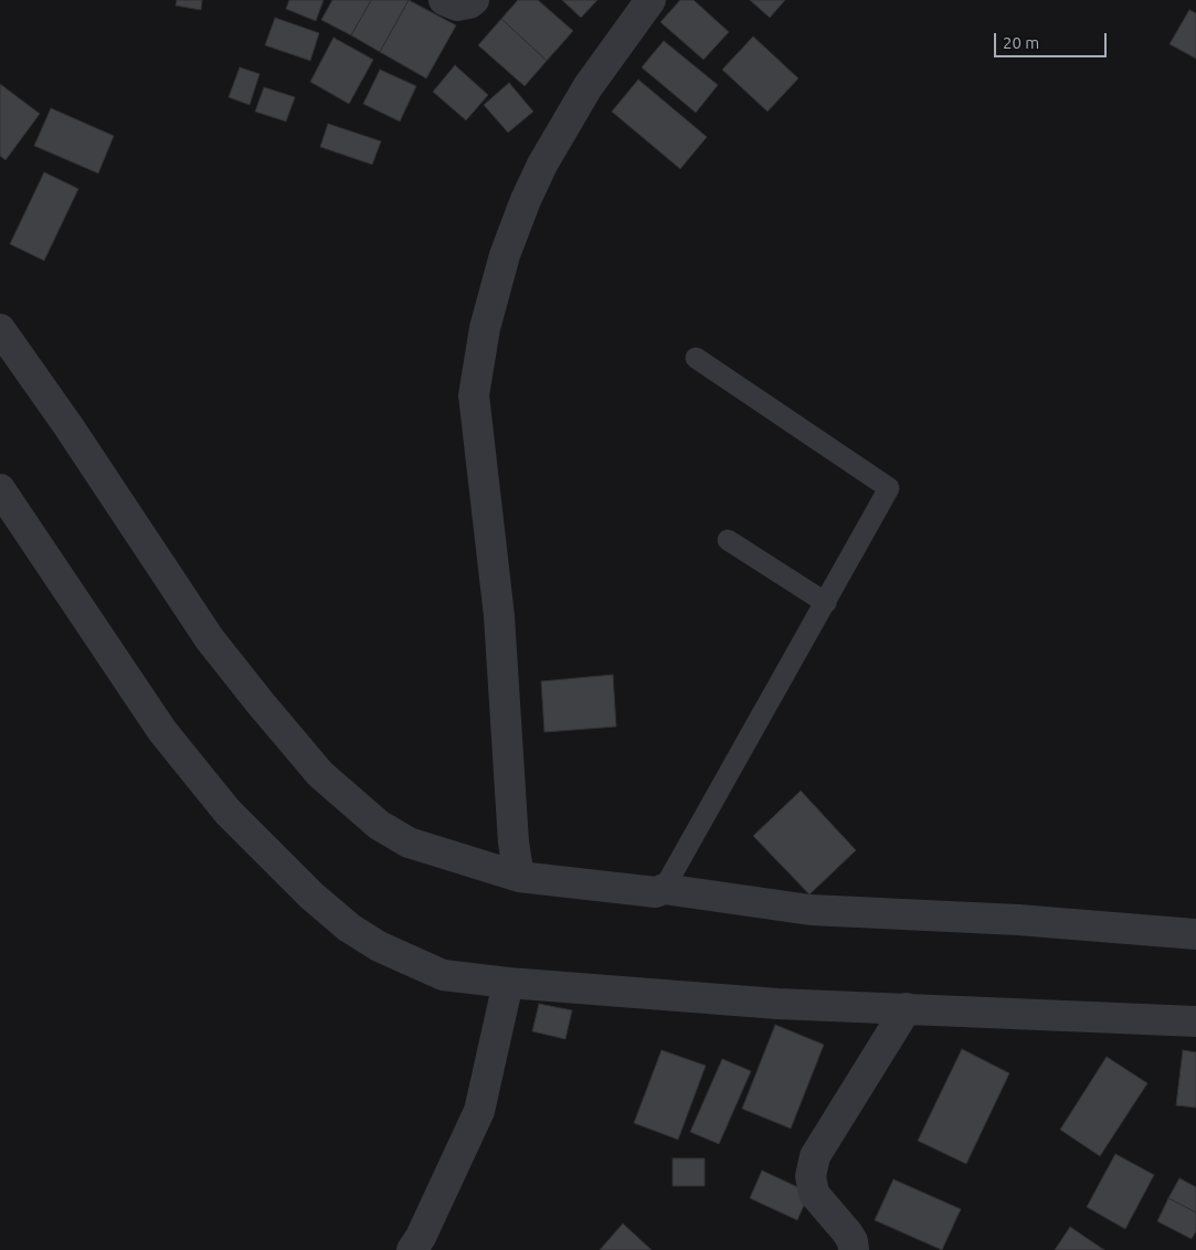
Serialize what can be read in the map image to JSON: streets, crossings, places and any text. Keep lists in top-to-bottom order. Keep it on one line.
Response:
{"scale_bar":"20 m"}
